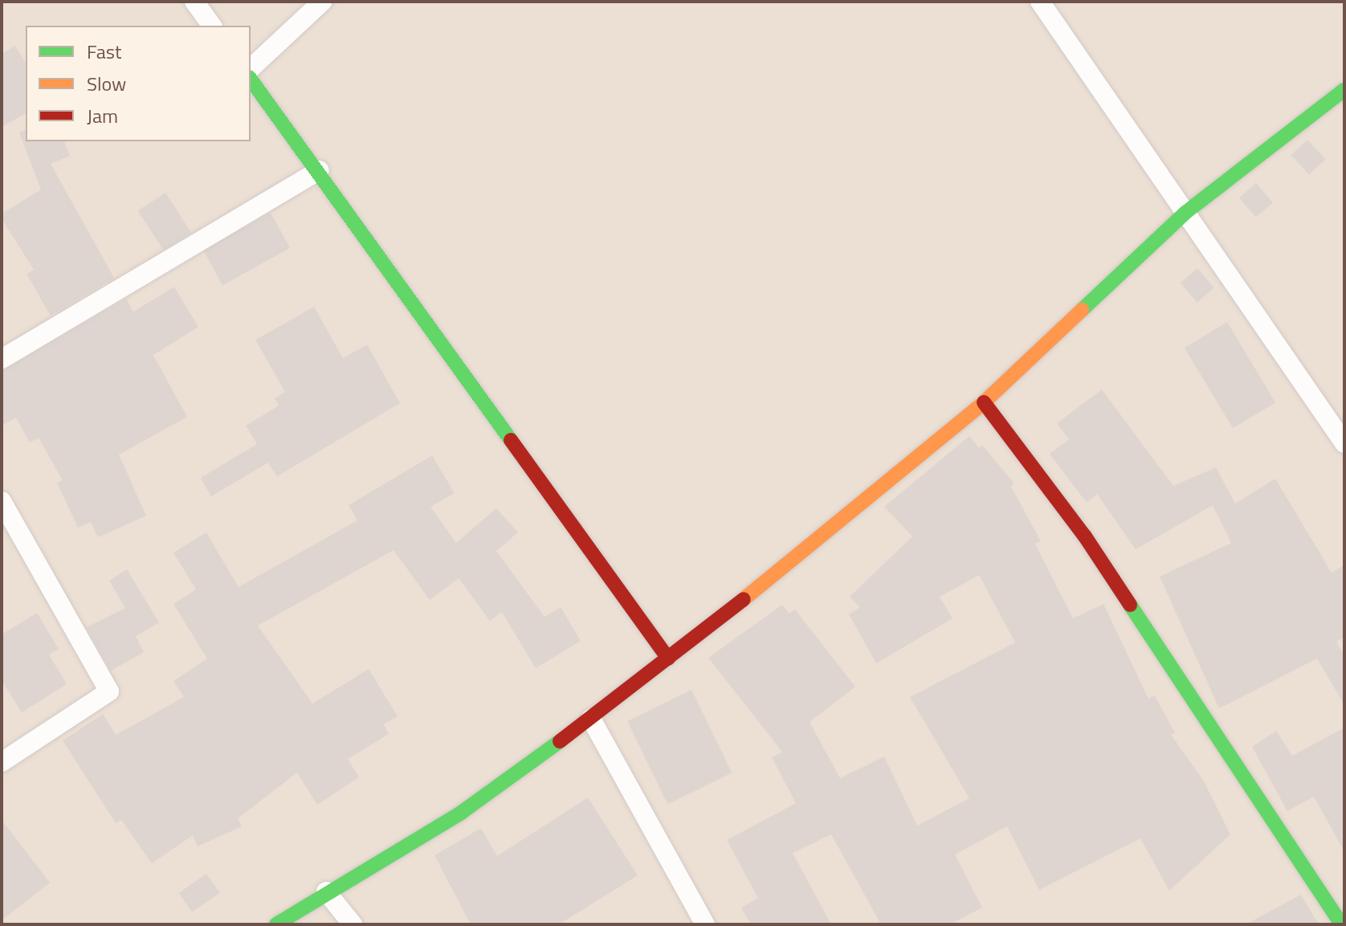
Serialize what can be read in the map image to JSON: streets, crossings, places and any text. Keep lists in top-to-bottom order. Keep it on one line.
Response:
{"legend":["Fast","Slow","Jam"]}
